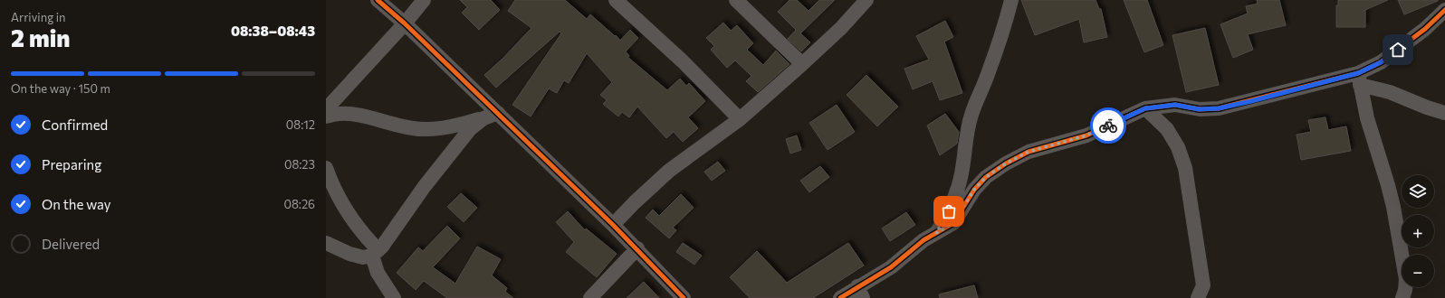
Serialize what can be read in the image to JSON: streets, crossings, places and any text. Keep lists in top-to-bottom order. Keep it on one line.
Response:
{"page":{"heading":["2 min","Arriving in","08:38–08:43"],"bar":"On the way · 150 m","list":[["Confirmed","08:12"],["Preparing","08:23"],["On the way","08:26"],"Delivered"],"map_buttons":["+","−"]}}
